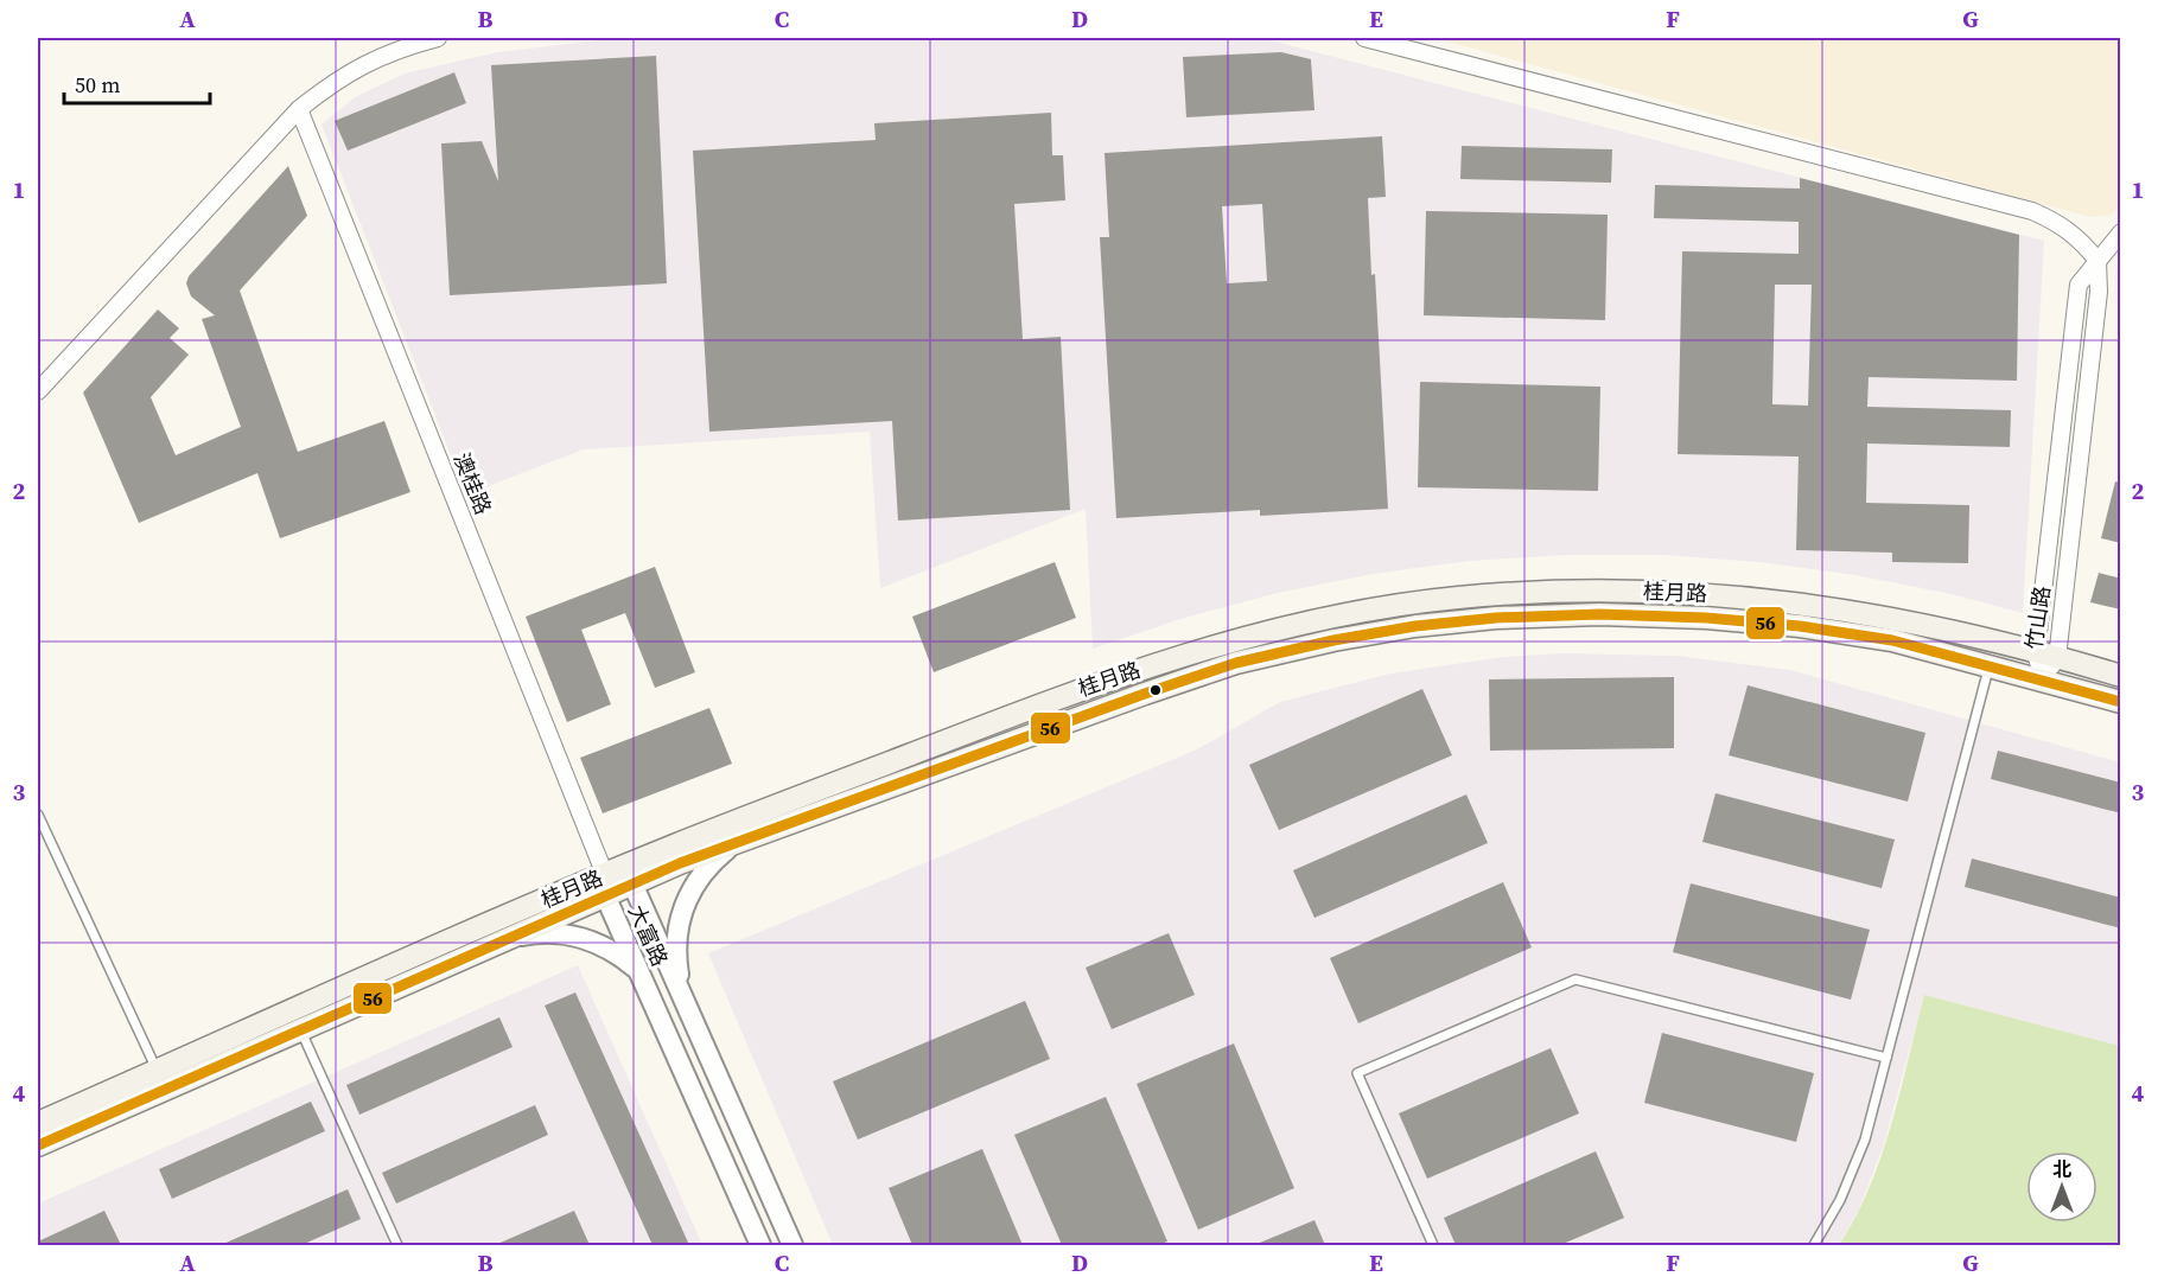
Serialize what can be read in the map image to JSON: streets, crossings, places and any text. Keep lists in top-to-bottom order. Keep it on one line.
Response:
{"streets":{"main road":["桂月路"],"street":["澳桂路","竹山路","大富路"]},"crossings":[["澳桂路","桂月路"],["澳桂路","大富路"],["桂月路","竹山路"],["桂月路","大富路"]],"lines":["transit line 56"],"scale_bar":"50 m","north":"top","grid":{"columns":["A","B","C","D","E","F","G"],"rows":["1","2","3","4"]}}
